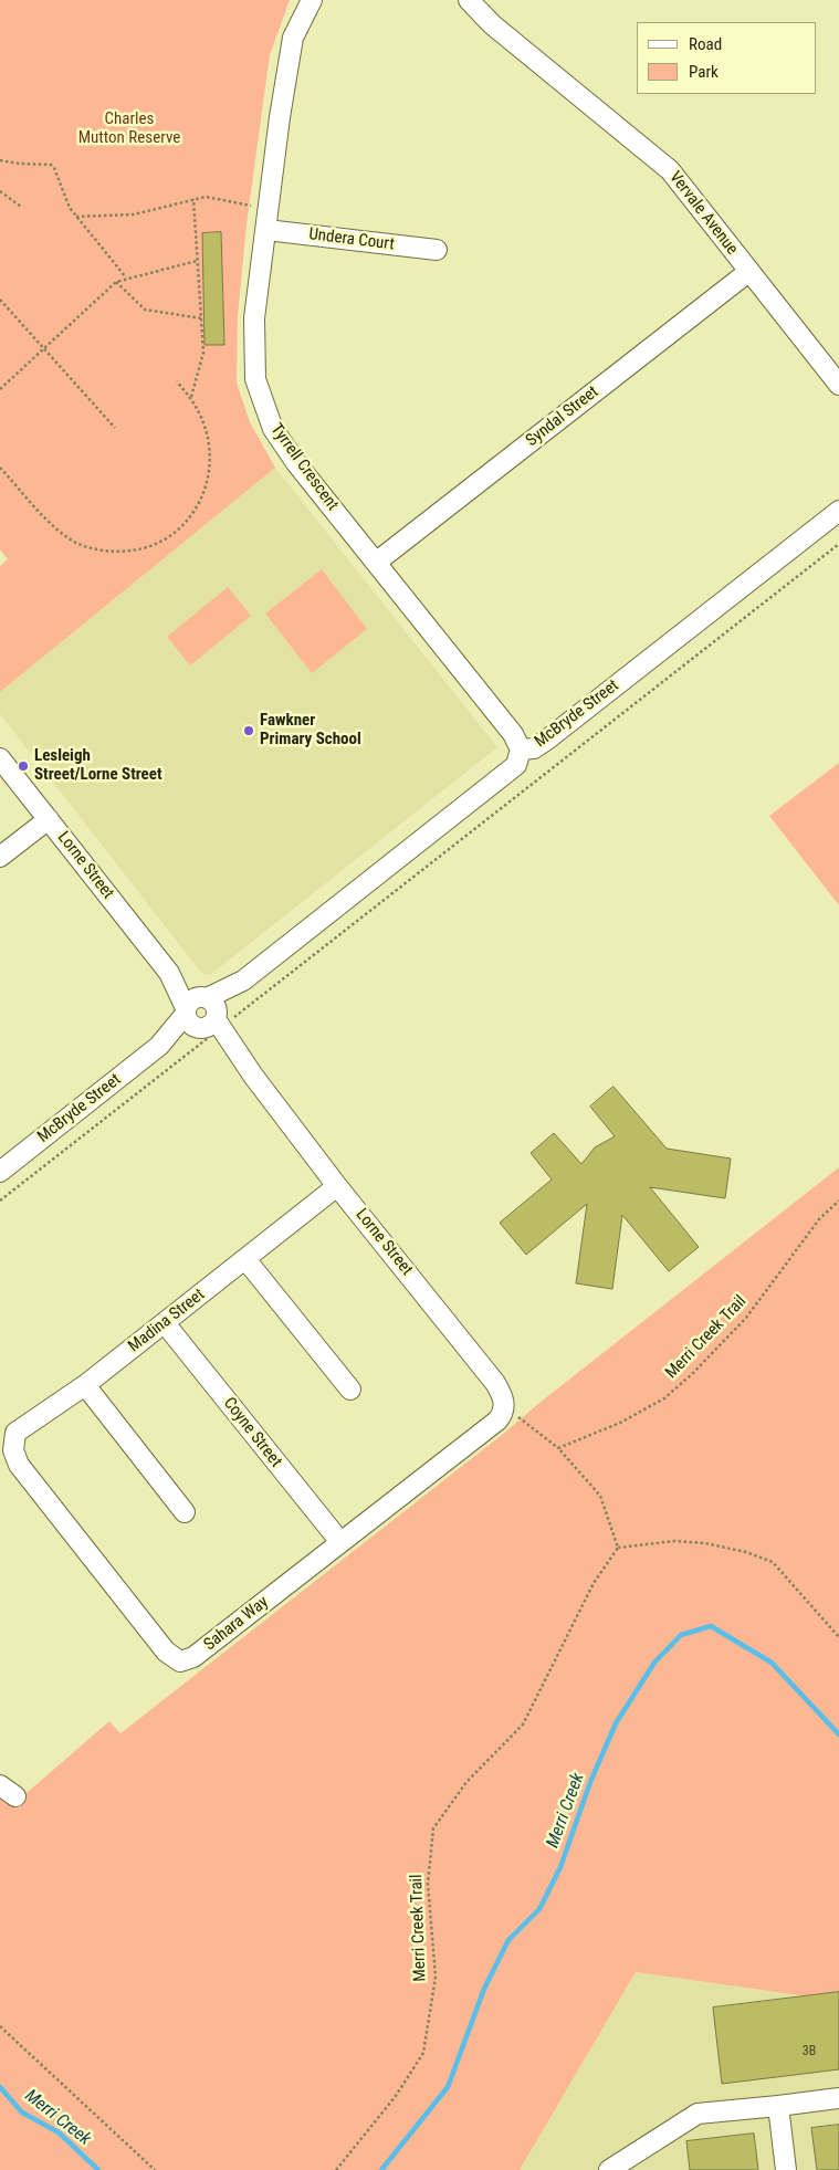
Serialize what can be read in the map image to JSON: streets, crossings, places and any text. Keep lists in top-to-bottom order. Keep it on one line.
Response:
{"streets":{"street":["Vervale Avenue","Undera Court","Syndal Street","Tyrrell Crescent","McBryde Street","Lorne Street","Madina Street","Coyne Street","Sahara Way"],"path":["Merri Creek Trail"]},"crossings":[["Vervale Avenue","Syndal Street"],["Undera Court","Tyrrell Crescent"],["Syndal Street","Tyrrell Crescent"],["Tyrrell Crescent","McBryde Street"],["McBryde Street","Lorne Street"],["Lorne Street","Madina Street"],["Lorne Street","Sahara Way"],["Madina Street","Coyne Street"],["Madina Street","Sahara Way"],["Coyne Street","Sahara Way"]],"water":["Merri Creek"],"parks":["Charles Mutton Reserve"],"places":["Fawkner Primary School","Lesleigh Street/Lorne Street"],"house_numbers":["3B"],"legend":["Road","Park"]}
